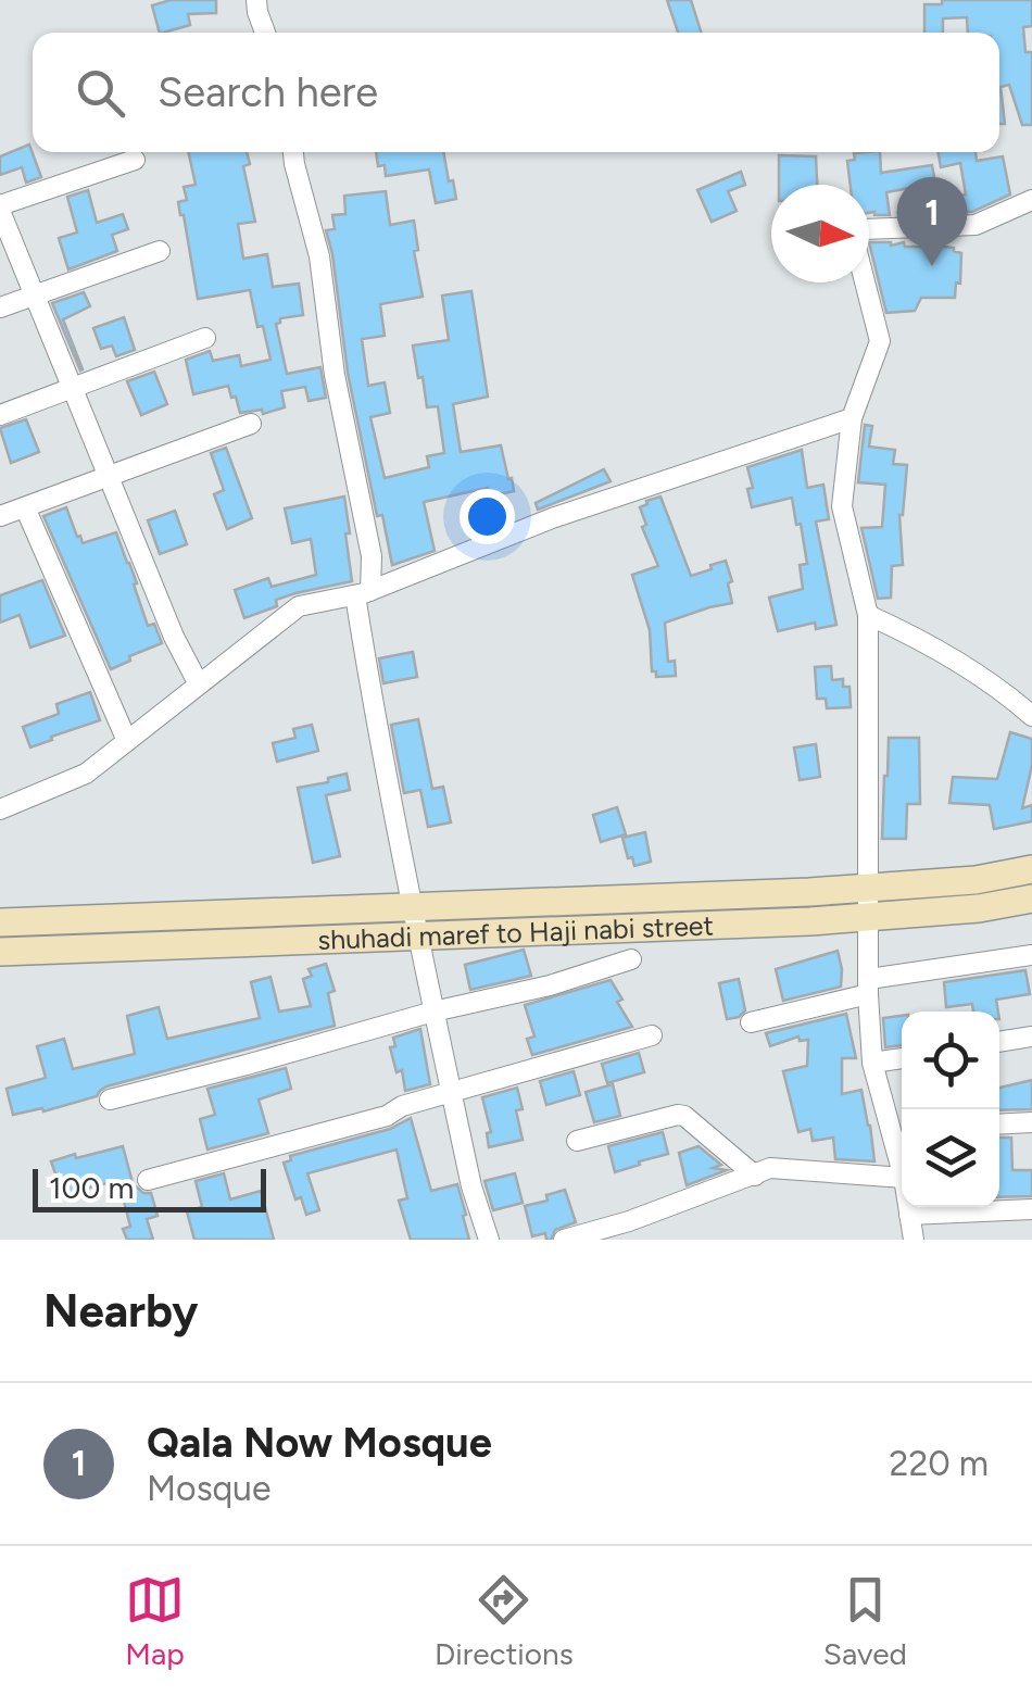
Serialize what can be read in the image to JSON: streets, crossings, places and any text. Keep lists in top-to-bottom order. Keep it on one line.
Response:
{"streets":{"main road":["shuhadi maref to Haji nabi street"]},"scale_bar":"100 m","north":"right","page":{"search":"Search here","pins":"1","scale":"100 m","heading":"Nearby","list":[{"mark":"1","name":"Qala Now Mosque","note":"Mosque","value":"220 m"}],"nav":["Map","Directions","Saved"]}}
